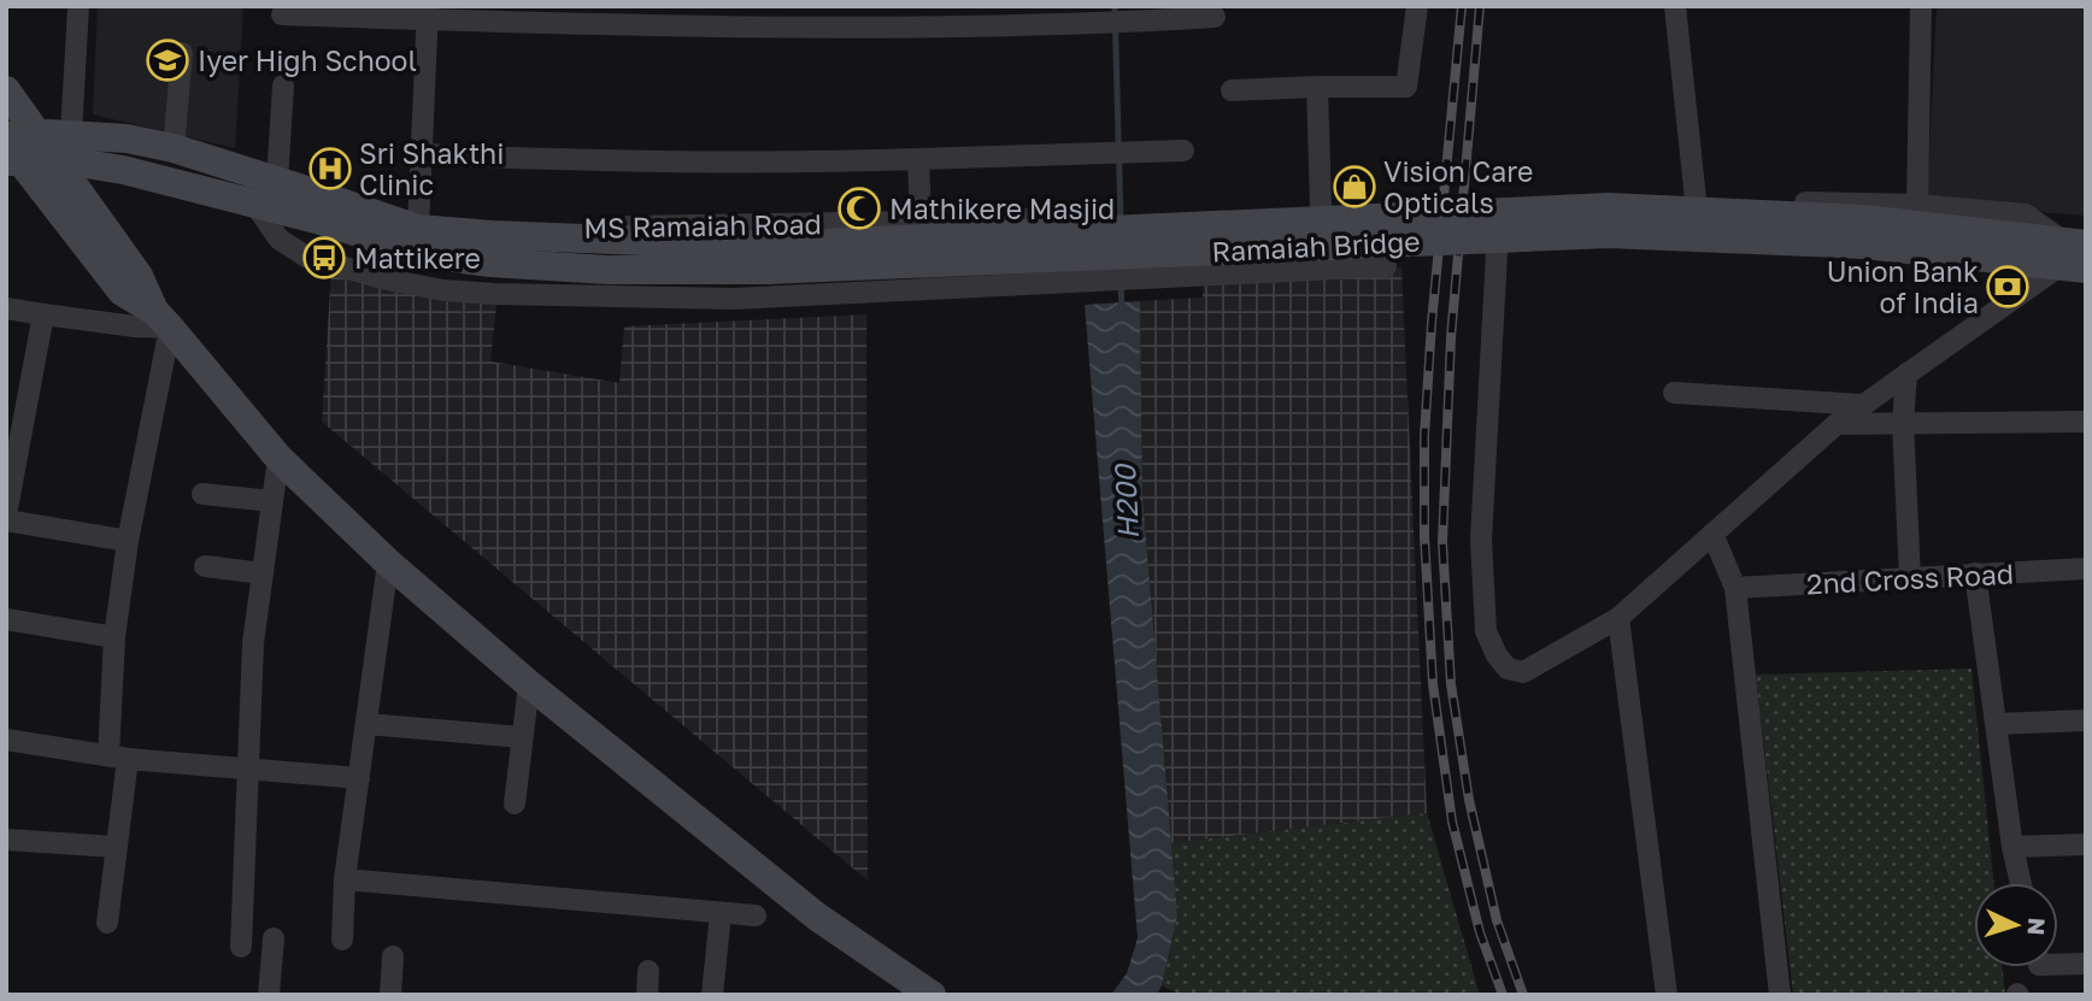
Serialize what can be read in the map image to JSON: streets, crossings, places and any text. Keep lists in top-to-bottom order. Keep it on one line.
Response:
{"streets":{"main road":["MS Ramaiah Road","Ramaiah Bridge"],"street":["2nd Cross Road"]},"crossings":[["MS Ramaiah Road","Ramaiah Bridge"]],"water":["H200"],"places":{"school or university":["Iyer High School"],"hospital":["Sri Shakthi Clinic"],"shop":["Vision Care Opticals"],"mosque":["Mathikere Masjid"],"bus stop":["Mattikere"],"bank":["Union Bank of India"]},"north":"right"}
